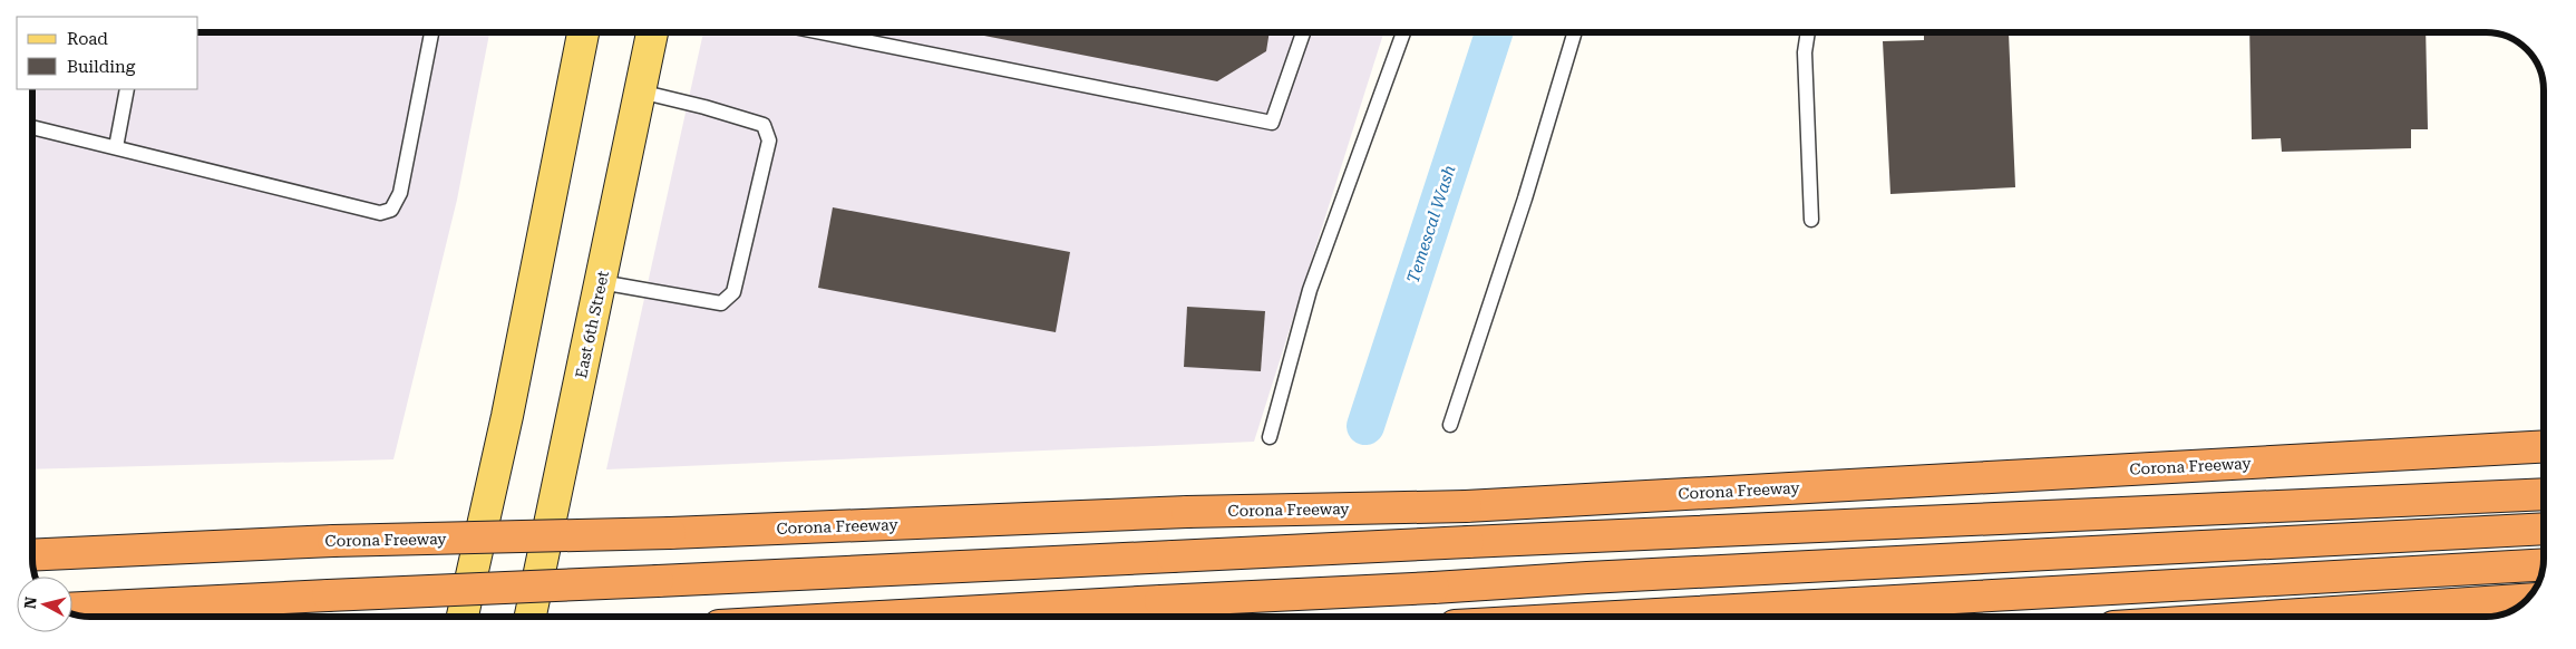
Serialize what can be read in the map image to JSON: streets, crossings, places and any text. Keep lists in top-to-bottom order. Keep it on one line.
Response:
{"streets":{"highway":["Corona Freeway"],"main road":["East 6th Street"]},"water":["Temescal Wash"],"legend":["Road","Building"],"north":"left"}
